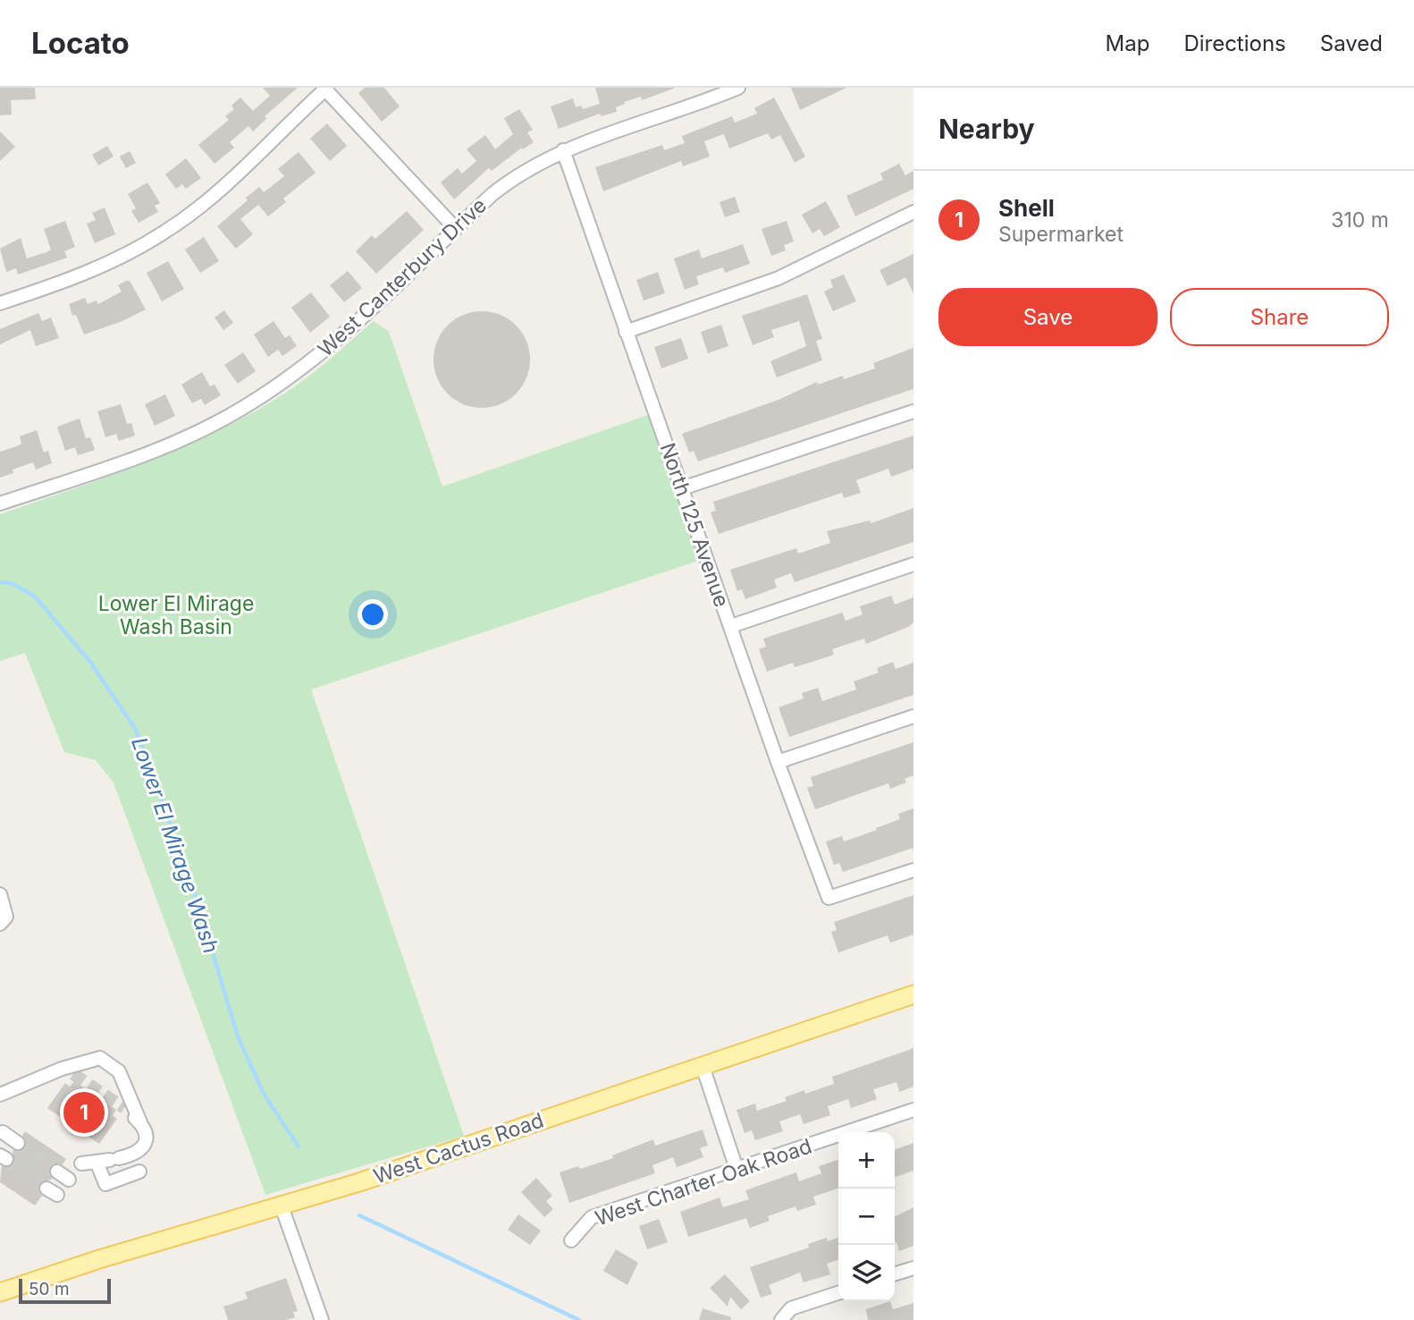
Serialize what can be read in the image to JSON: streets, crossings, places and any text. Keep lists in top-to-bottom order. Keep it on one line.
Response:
{"streets":{"main road":["West Cactus Road"],"street":["West Canterbury Drive","North 125 Avenue","West Charter Oak Road"]},"crossings":[["West Canterbury Drive","North 125 Avenue"]],"water":["Lower El Mirage Wash"],"parks":["Lower El Mirage Wash Basin"],"scale_bar":"50 m","page":{"header":"Locato","nav":["Map","Directions","Saved"],"heading":"Nearby","list":[{"mark":"1","name":"Shell","note":"Supermarket","value":"310 m"}],"buttons":["Save","Share"],"pins":"1","map_buttons":["+","−"],"scale":"50 m"}}
